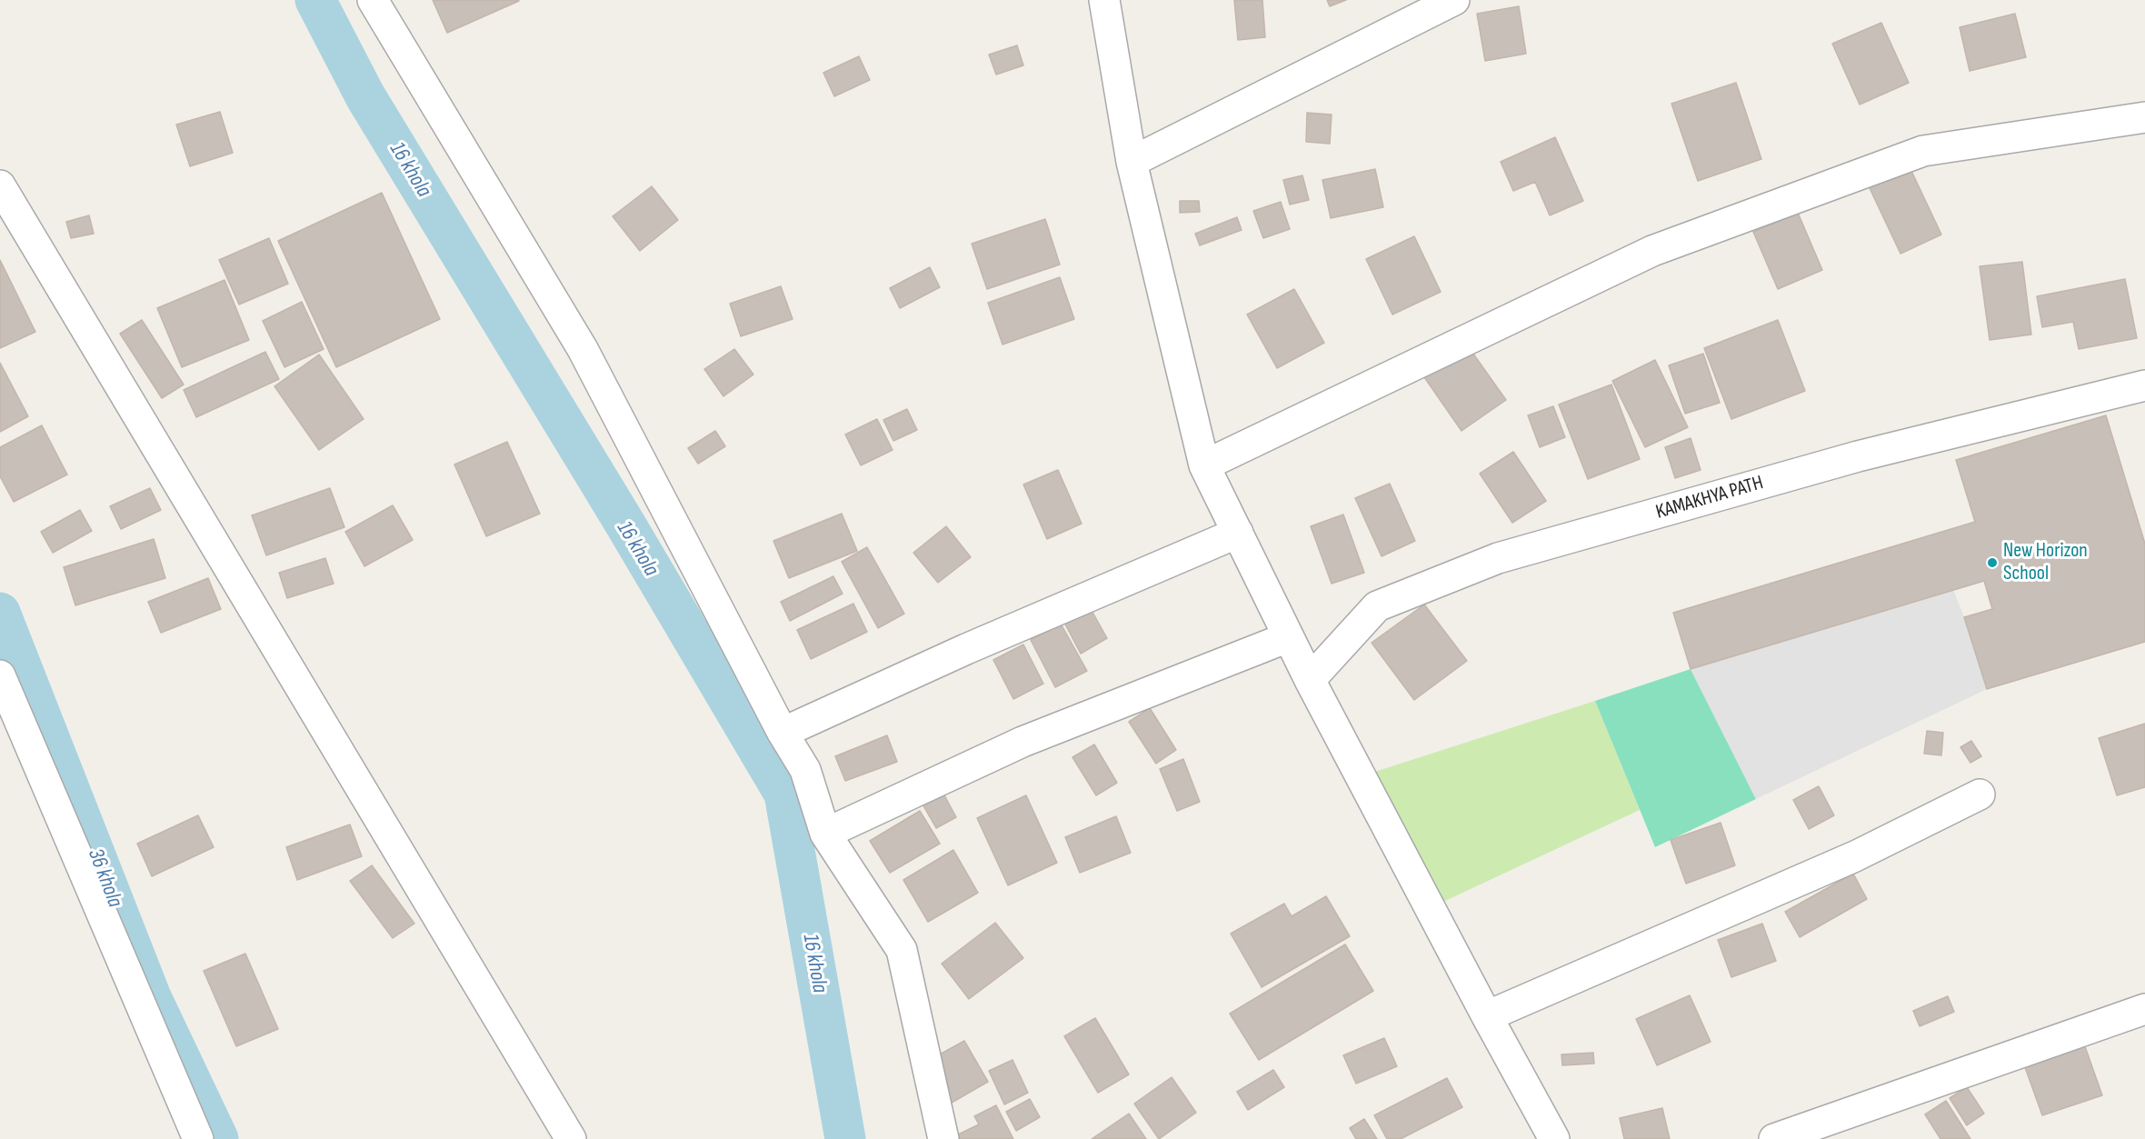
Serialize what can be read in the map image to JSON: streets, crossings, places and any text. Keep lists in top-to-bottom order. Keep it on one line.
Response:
{"streets":{"street":["KAMAKHYA PATH"]},"water":["16 khola","36 khola"],"places":["New Horizon School"]}
